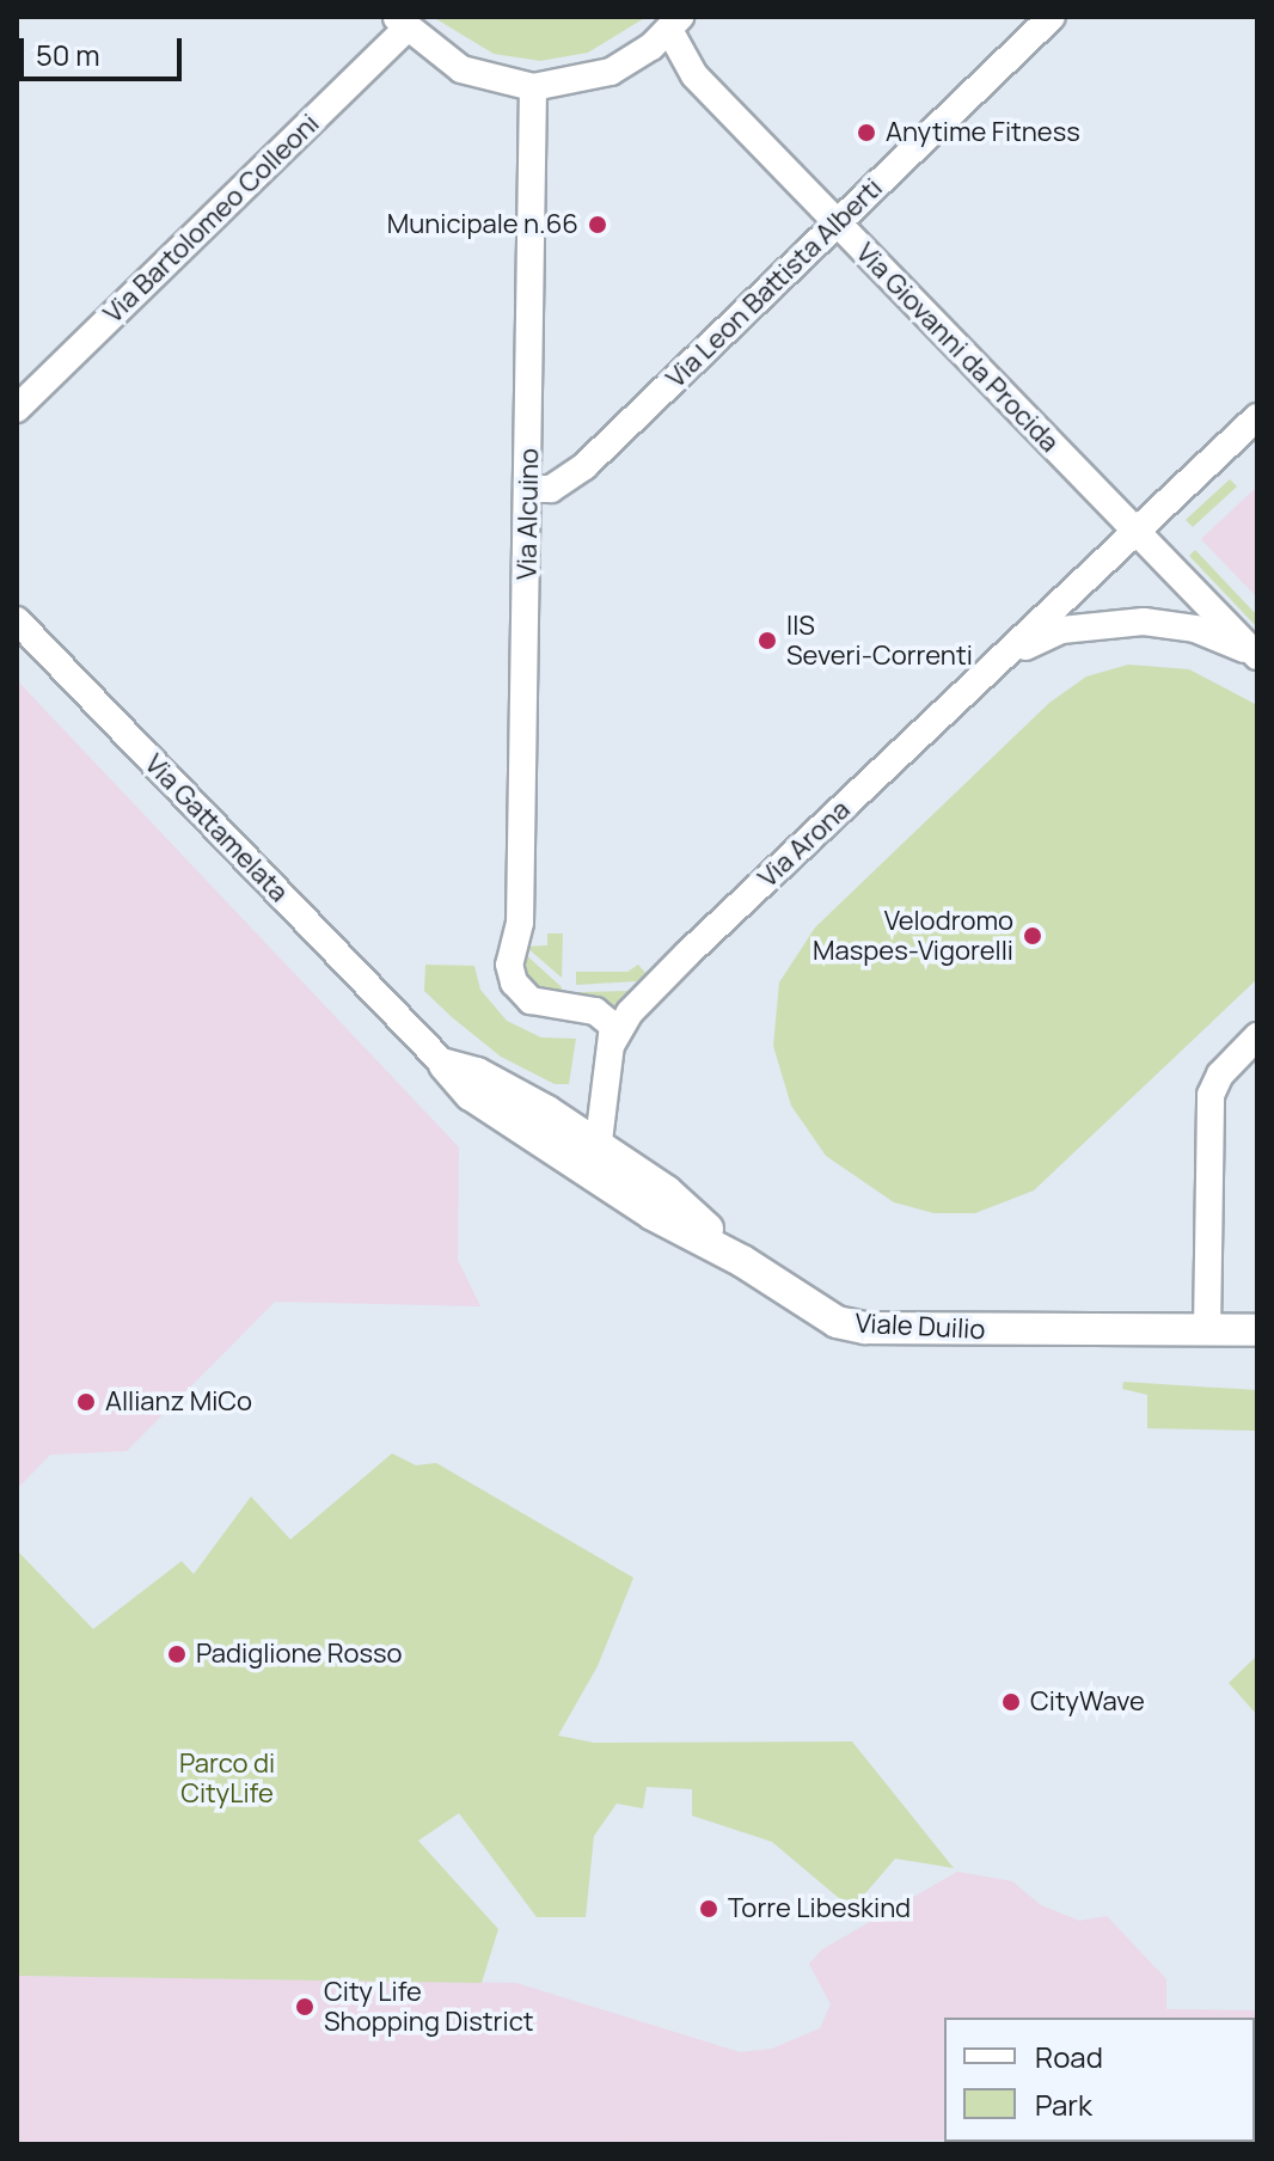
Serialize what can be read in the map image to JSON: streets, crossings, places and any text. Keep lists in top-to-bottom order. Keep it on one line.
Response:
{"streets":{"street":["Via Bartolomeo Colleoni","Via Leon Battista Alberti","Via Giovanni da Procida","Via Alcuino","Via Gattamelata","Via Arona","Viale Duilio"]},"crossings":[["Via Leon Battista Alberti","Via Giovanni da Procida"],["Via Leon Battista Alberti","Via Alcuino"],["Via Giovanni da Procida","Via Arona"],["Via Alcuino","Via Arona"],["Via Gattamelata","Viale Duilio"]],"parks":["Parco di CityLife"],"places":["Anytime Fitness","Municipale n.66","IIS Severi-Correnti","Velodromo Maspes-Vigorelli","Allianz MiCo","Padiglione Rosso","CityWave","Torre Libeskind","City Life Shopping District"],"legend":["Road","Park"],"scale_bar":"50 m"}
